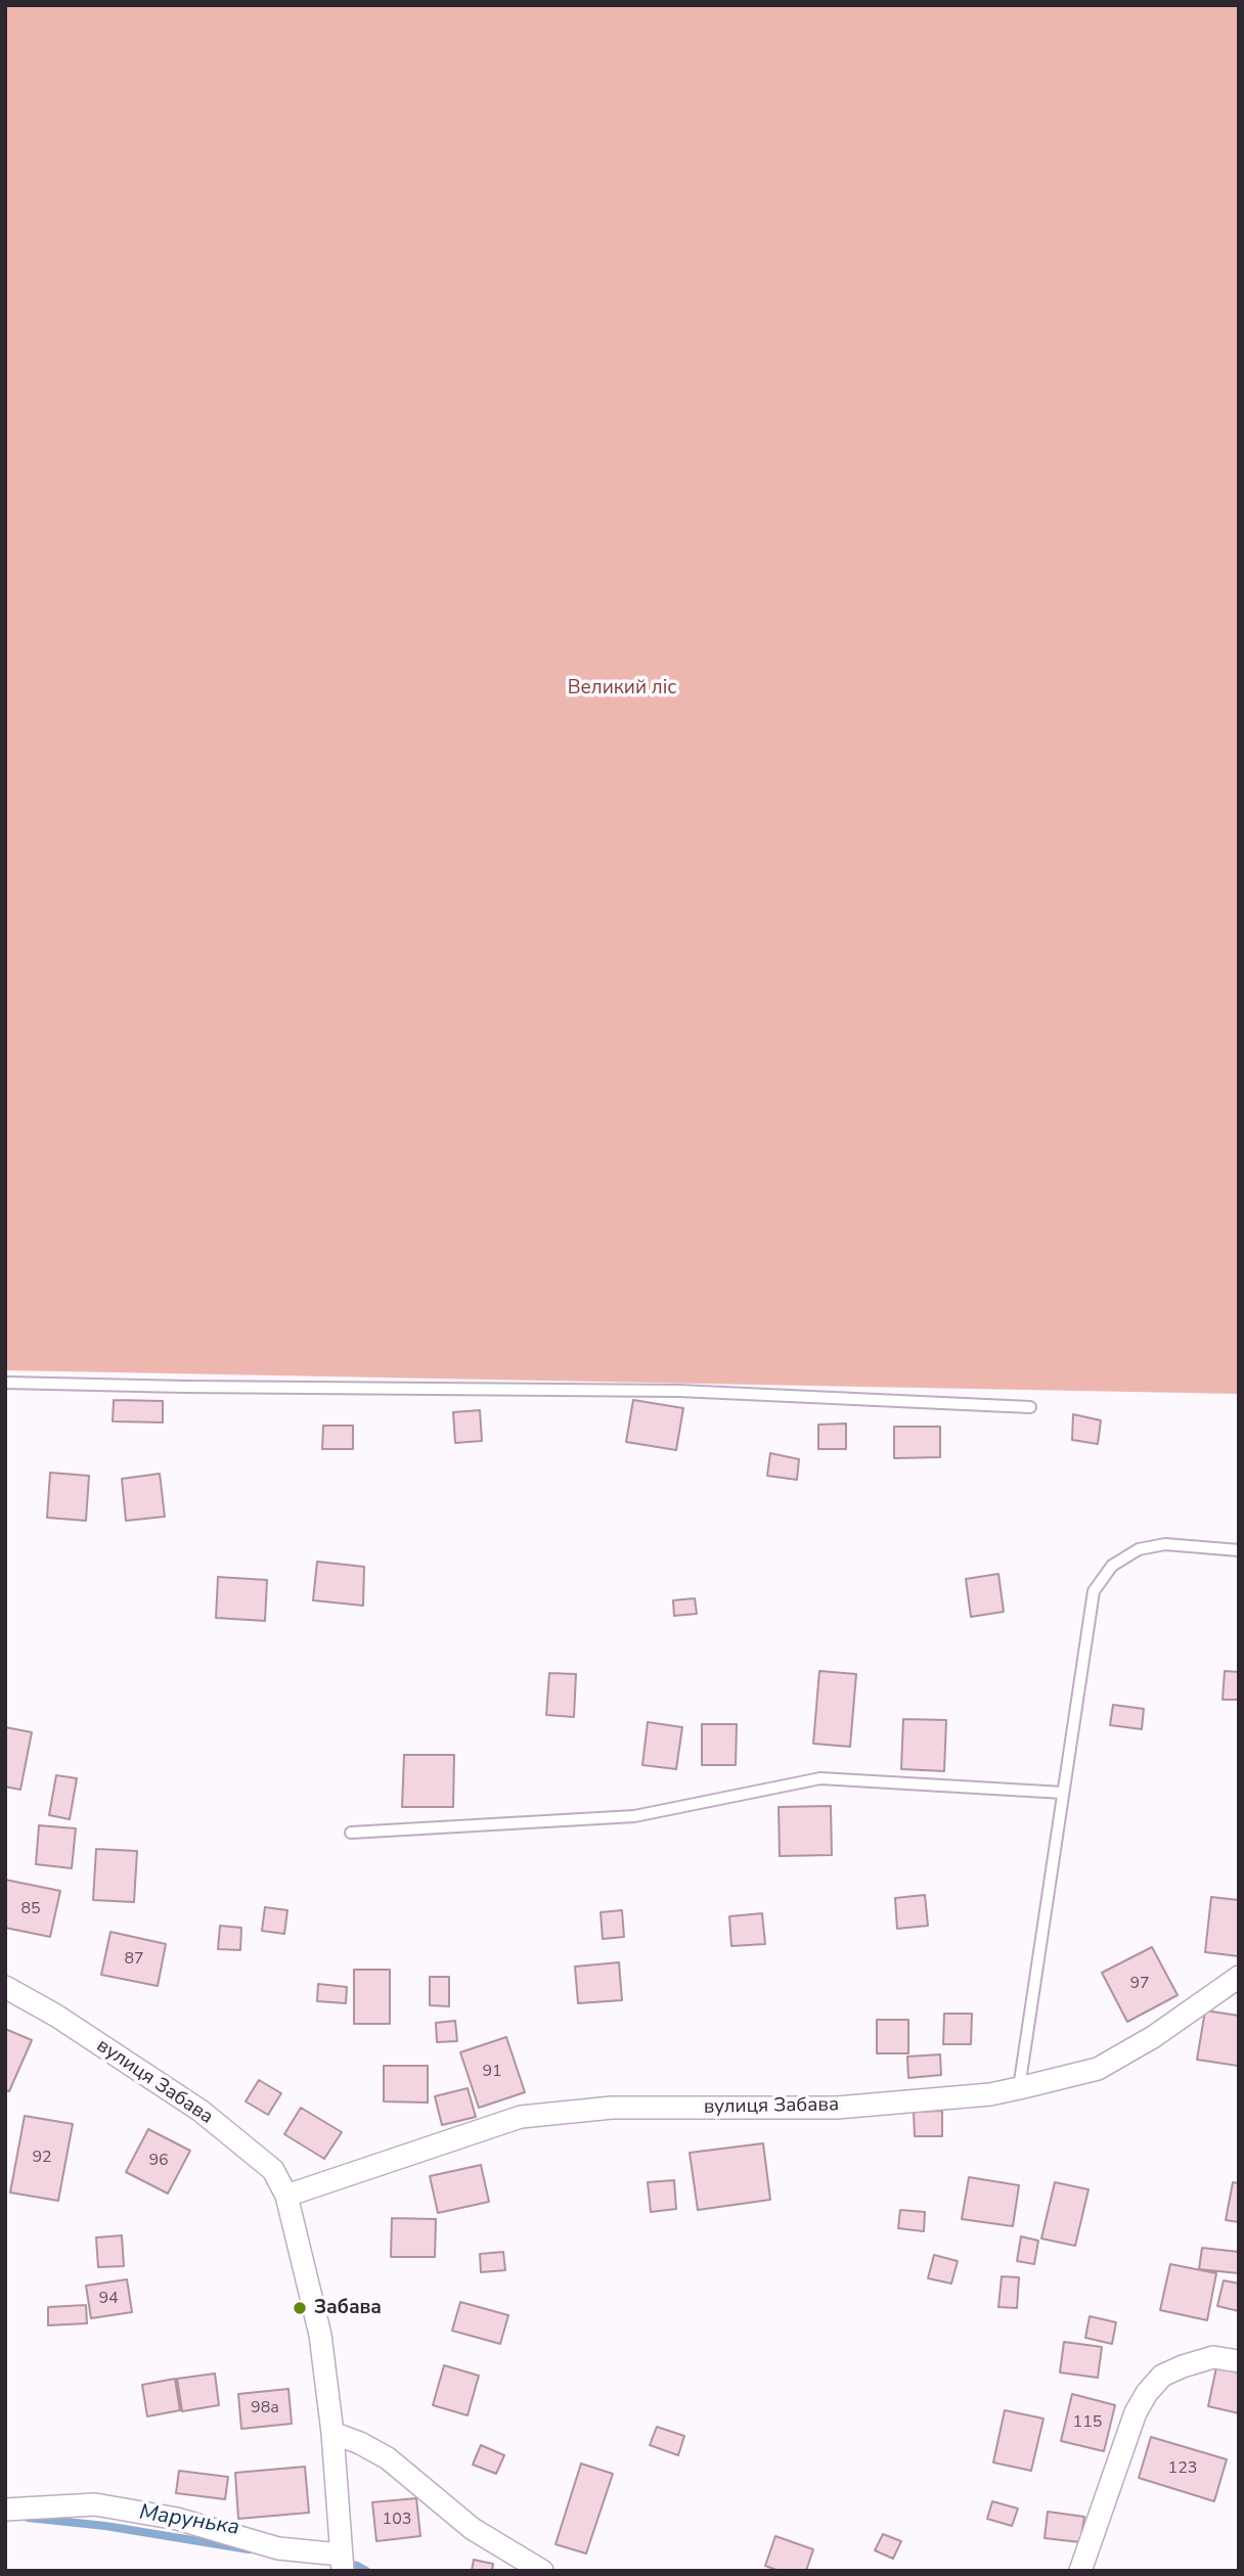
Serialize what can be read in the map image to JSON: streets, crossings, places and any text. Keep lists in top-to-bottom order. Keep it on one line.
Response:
{"streets":{"street":["вулиця Забава"]},"water":["Марунька"],"parks":["Великий ліс"],"places":["Забава"],"house_numbers":["85","87","97","91","92","96","94","98а","115","123","103"]}
